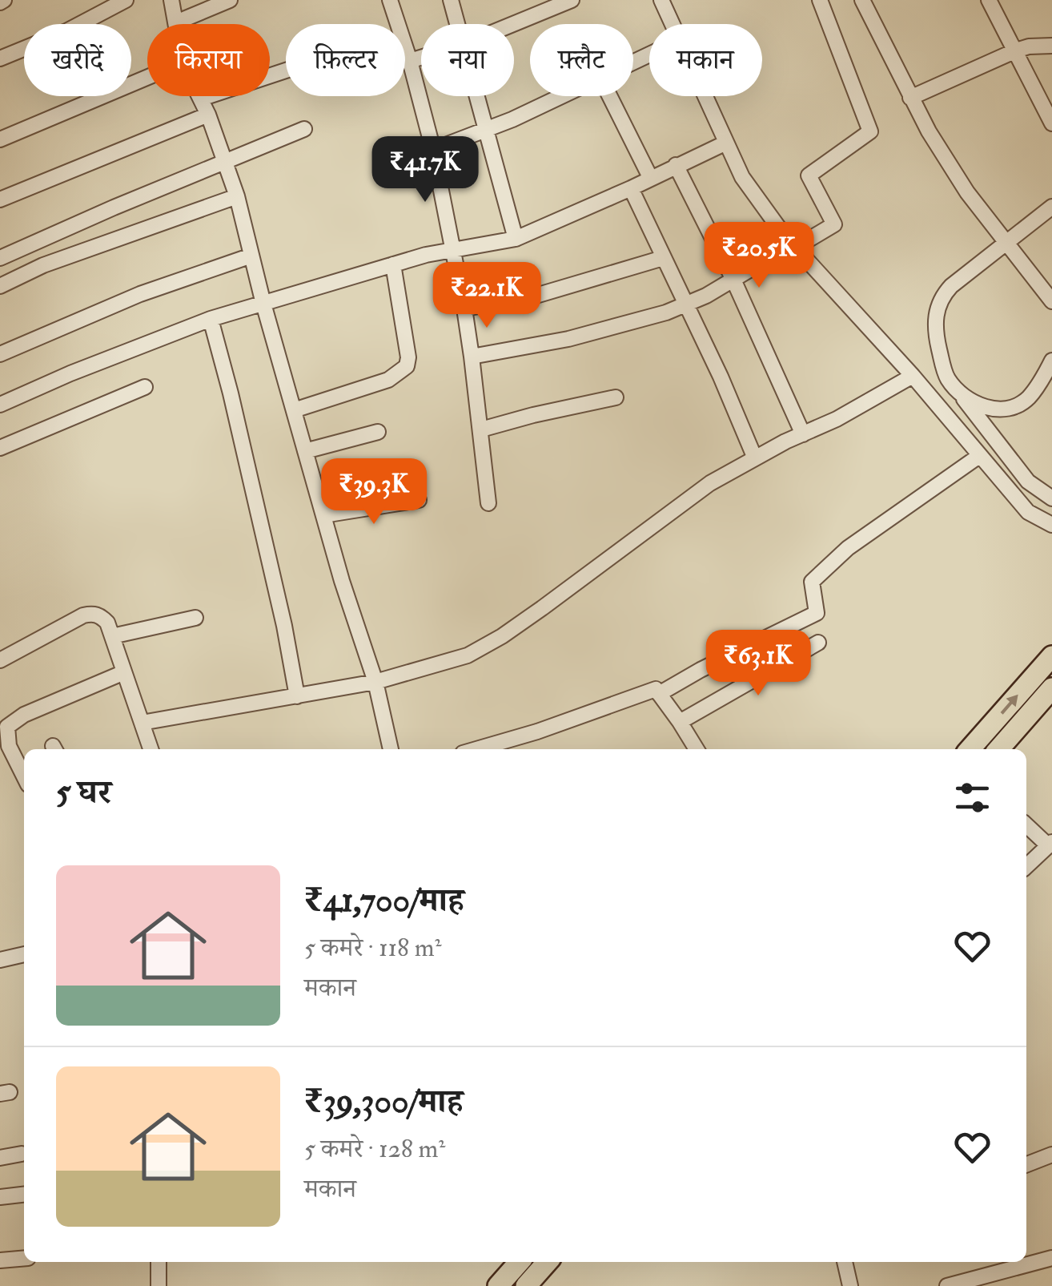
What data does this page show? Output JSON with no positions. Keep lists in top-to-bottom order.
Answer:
{
  "page": {
    "chip": [
      "खरीदें",
      "किराया",
      "फ़िल्टर",
      "नया",
      "फ़्लैट",
      "मकान"
    ],
    "price": [
      "₹41.7K",
      "₹20.5K",
      "₹22.1K",
      "₹39.3K",
      "₹63.1K"
    ],
    "heading": "5 घर",
    "list": [
      {
        "name": "₹41,700/माह",
        "note": "5 कमरे · 118 m² · मकान"
      },
      {
        "name": "₹39,300/माह",
        "note": "5 कमरे · 128 m² · मकान"
      }
    ]
  }
}
